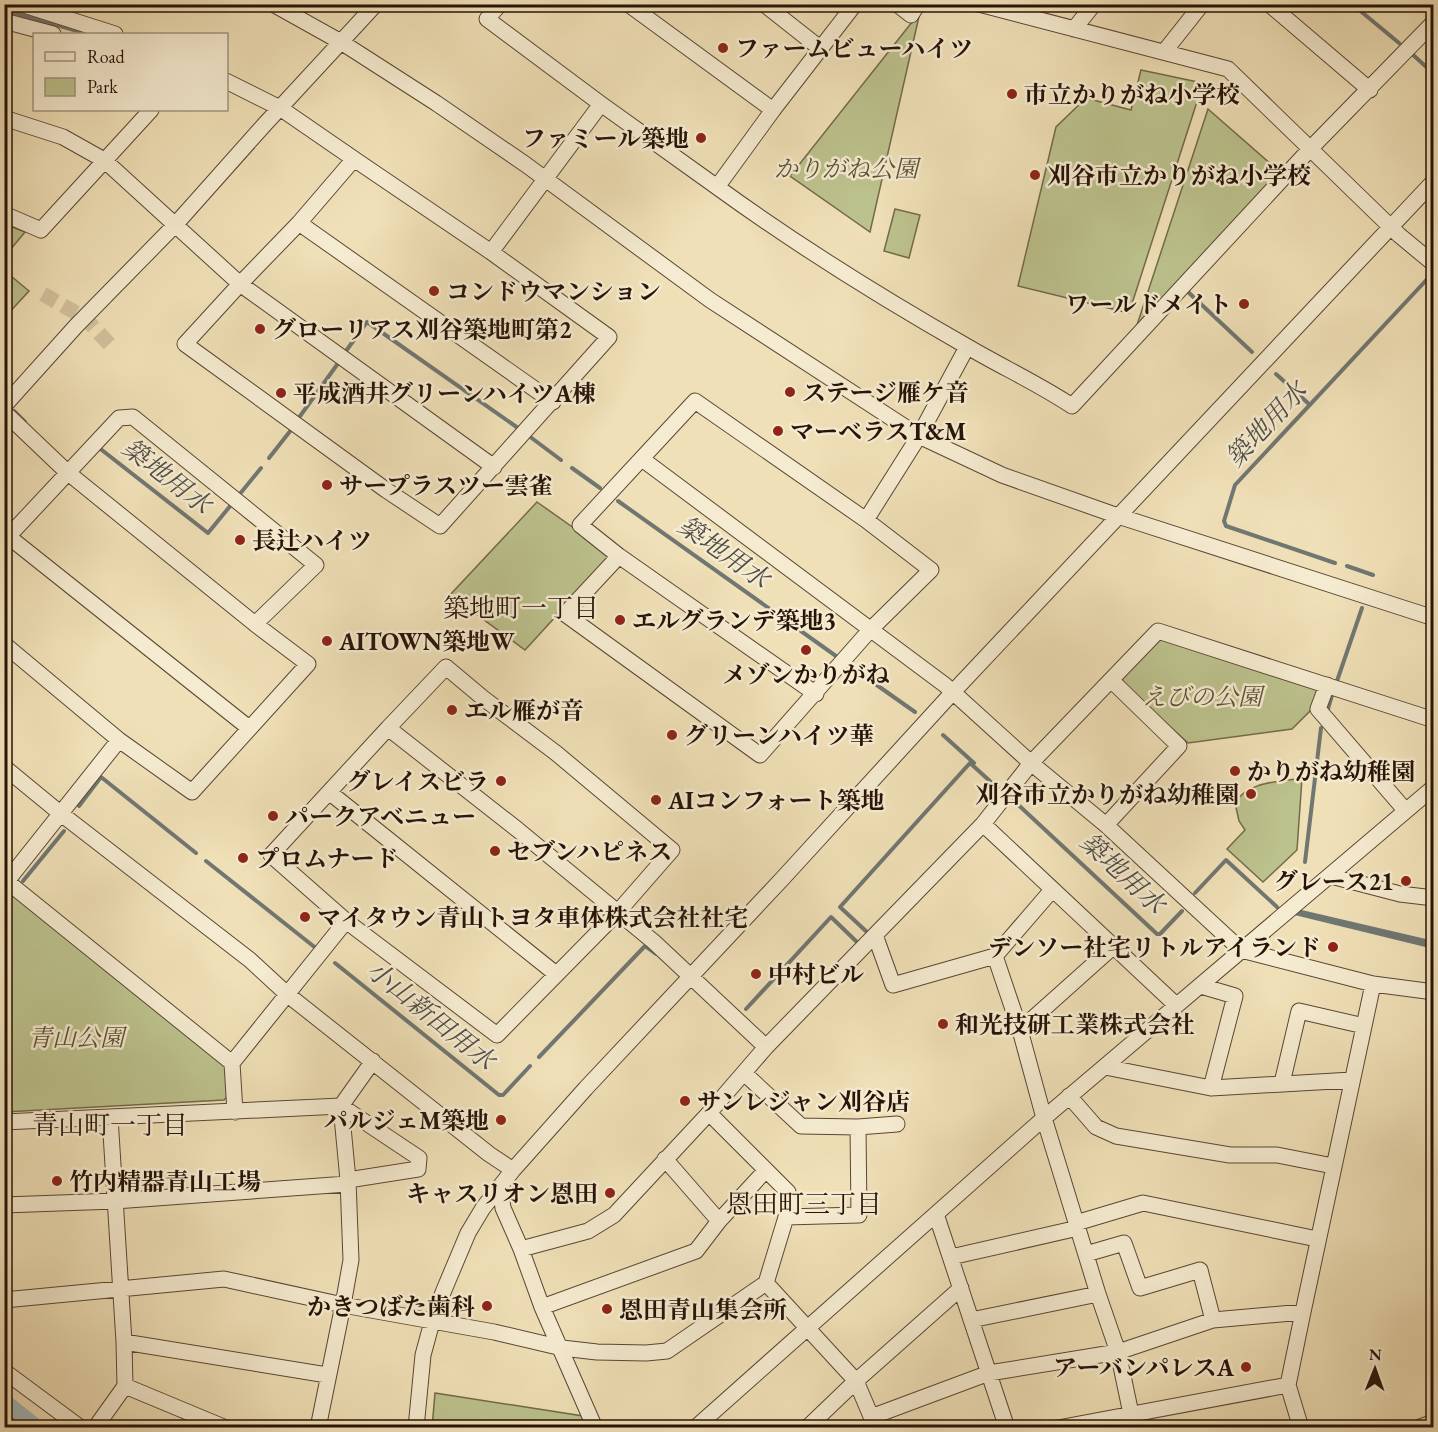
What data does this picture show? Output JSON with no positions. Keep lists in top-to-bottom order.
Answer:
{
  "districts": ["築地町一丁目", "青山町一丁目", "恩田町三丁目"],
  "water": ["築地用水", "小山新田用水"],
  "parks": ["かりがね公園", "えびの公園", "青山公園"],
  "places": [
    "ファームビューハイツ",
    "市立かりがね小学校",
    "ファミール築地",
    "刈谷市立かりがね小学校",
    "コンドウマンション",
    "ワールドメイト",
    "グローリアス刈谷築地町第2",
    "ステージ雁ケ音",
    "平成酒井グリーンハイツA棟",
    "マーベラスT&M",
    "サープラスツー雲雀",
    "長辻ハイツ",
    "エルグランデ築地3",
    "AITOWN築地W",
    "メゾンかりがね",
    "エル雁が音",
    "グリーンハイツ華",
    "かりがね幼稚園",
    "グレイスビラ",
    "刈谷市立かりがね幼稚園",
    "AIコンフォート築地",
    "パークアベニュー",
    "セブンハピネス",
    "プロムナード",
    "グレース21",
    "マイタウン青山トヨタ車体株式会社社宅",
    "デンソー社宅リトルアイランド",
    "中村ビル",
    "和光技研工業株式会社",
    "サンレジャン刈谷店",
    "パルジェM築地",
    "竹内精器青山工場",
    "キャスリオン恩田",
    "かきつばた歯科",
    "恩田青山集会所",
    "アーバンパレスA"
  ],
  "legend": ["Road", "Park"],
  "north": "top"
}
